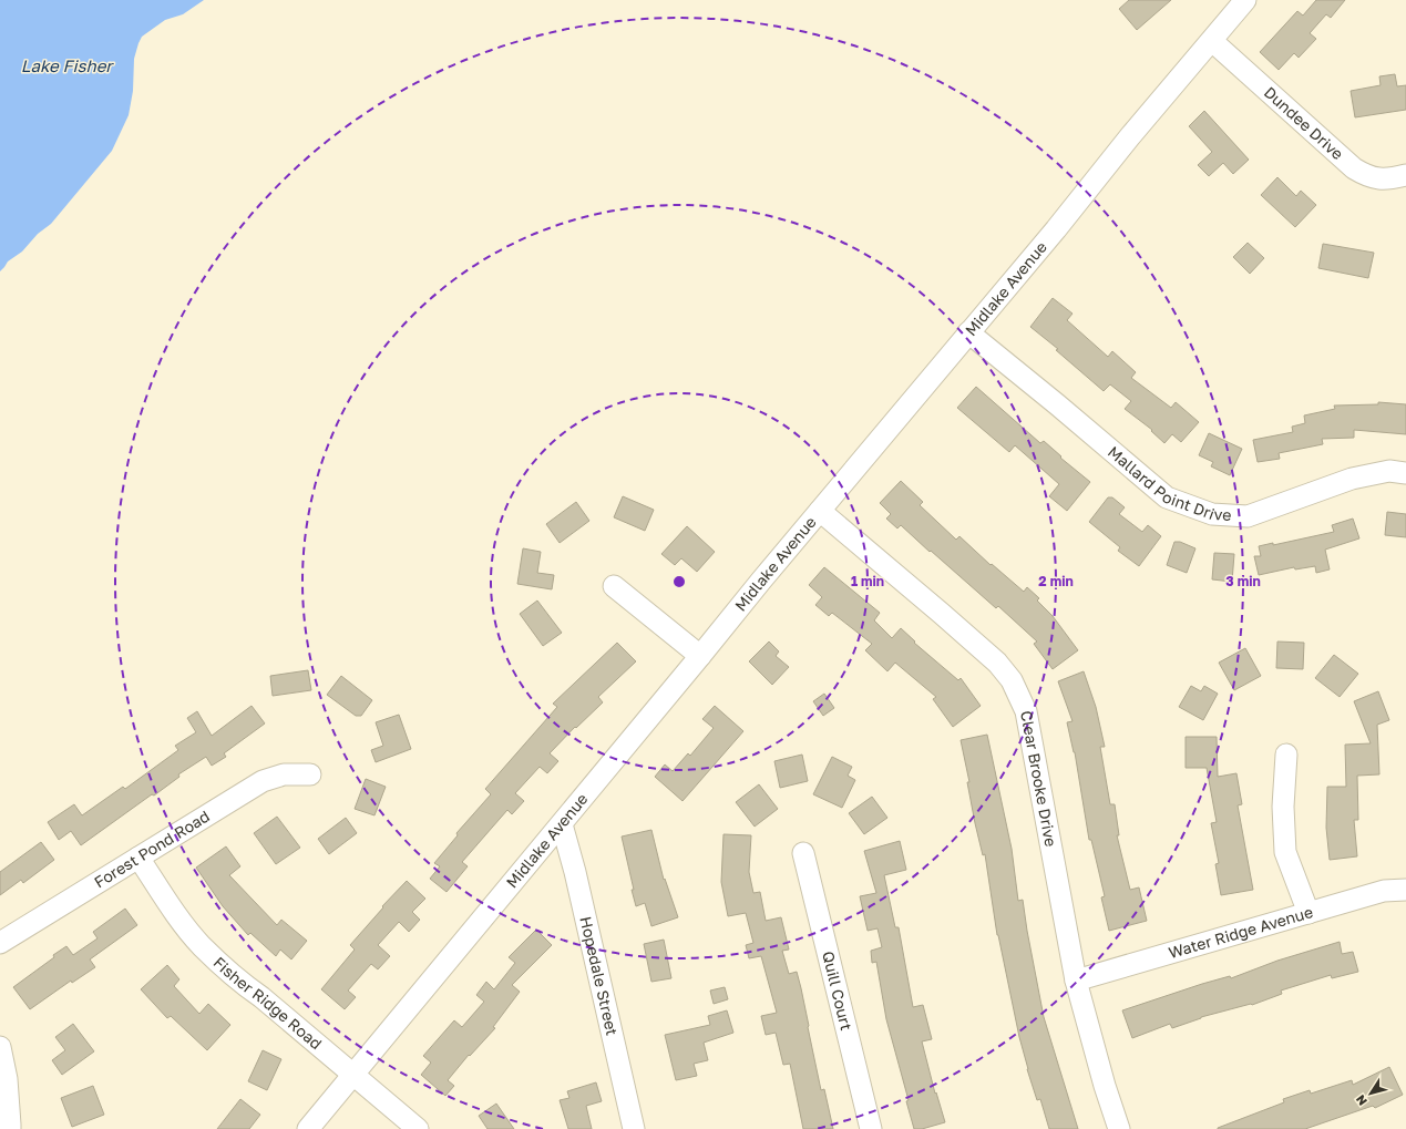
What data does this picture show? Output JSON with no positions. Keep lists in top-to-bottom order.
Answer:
{
  "streets": {
    "street": [
      "Dundee Drive",
      "Midlake Avenue",
      "Mallard Point Drive",
      "Clear Brooke Drive",
      "Forest Pond Road",
      "Water Ridge Avenue",
      "Hopedale Street",
      "Quill Court",
      "Fisher Ridge Road"
    ]
  },
  "crossings": [
    ["Dundee Drive", "Midlake Avenue"],
    ["Midlake Avenue", "Mallard Point Drive"],
    ["Midlake Avenue", "Clear Brooke Drive"],
    ["Midlake Avenue", "Hopedale Street"],
    ["Midlake Avenue", "Fisher Ridge Road"],
    ["Clear Brooke Drive", "Water Ridge Avenue"],
    ["Forest Pond Road", "Fisher Ridge Road"]
  ],
  "water": ["Lake Fisher"],
  "north": "bottom left",
  "rings": ["1 min", "2 min", "3 min"]
}
